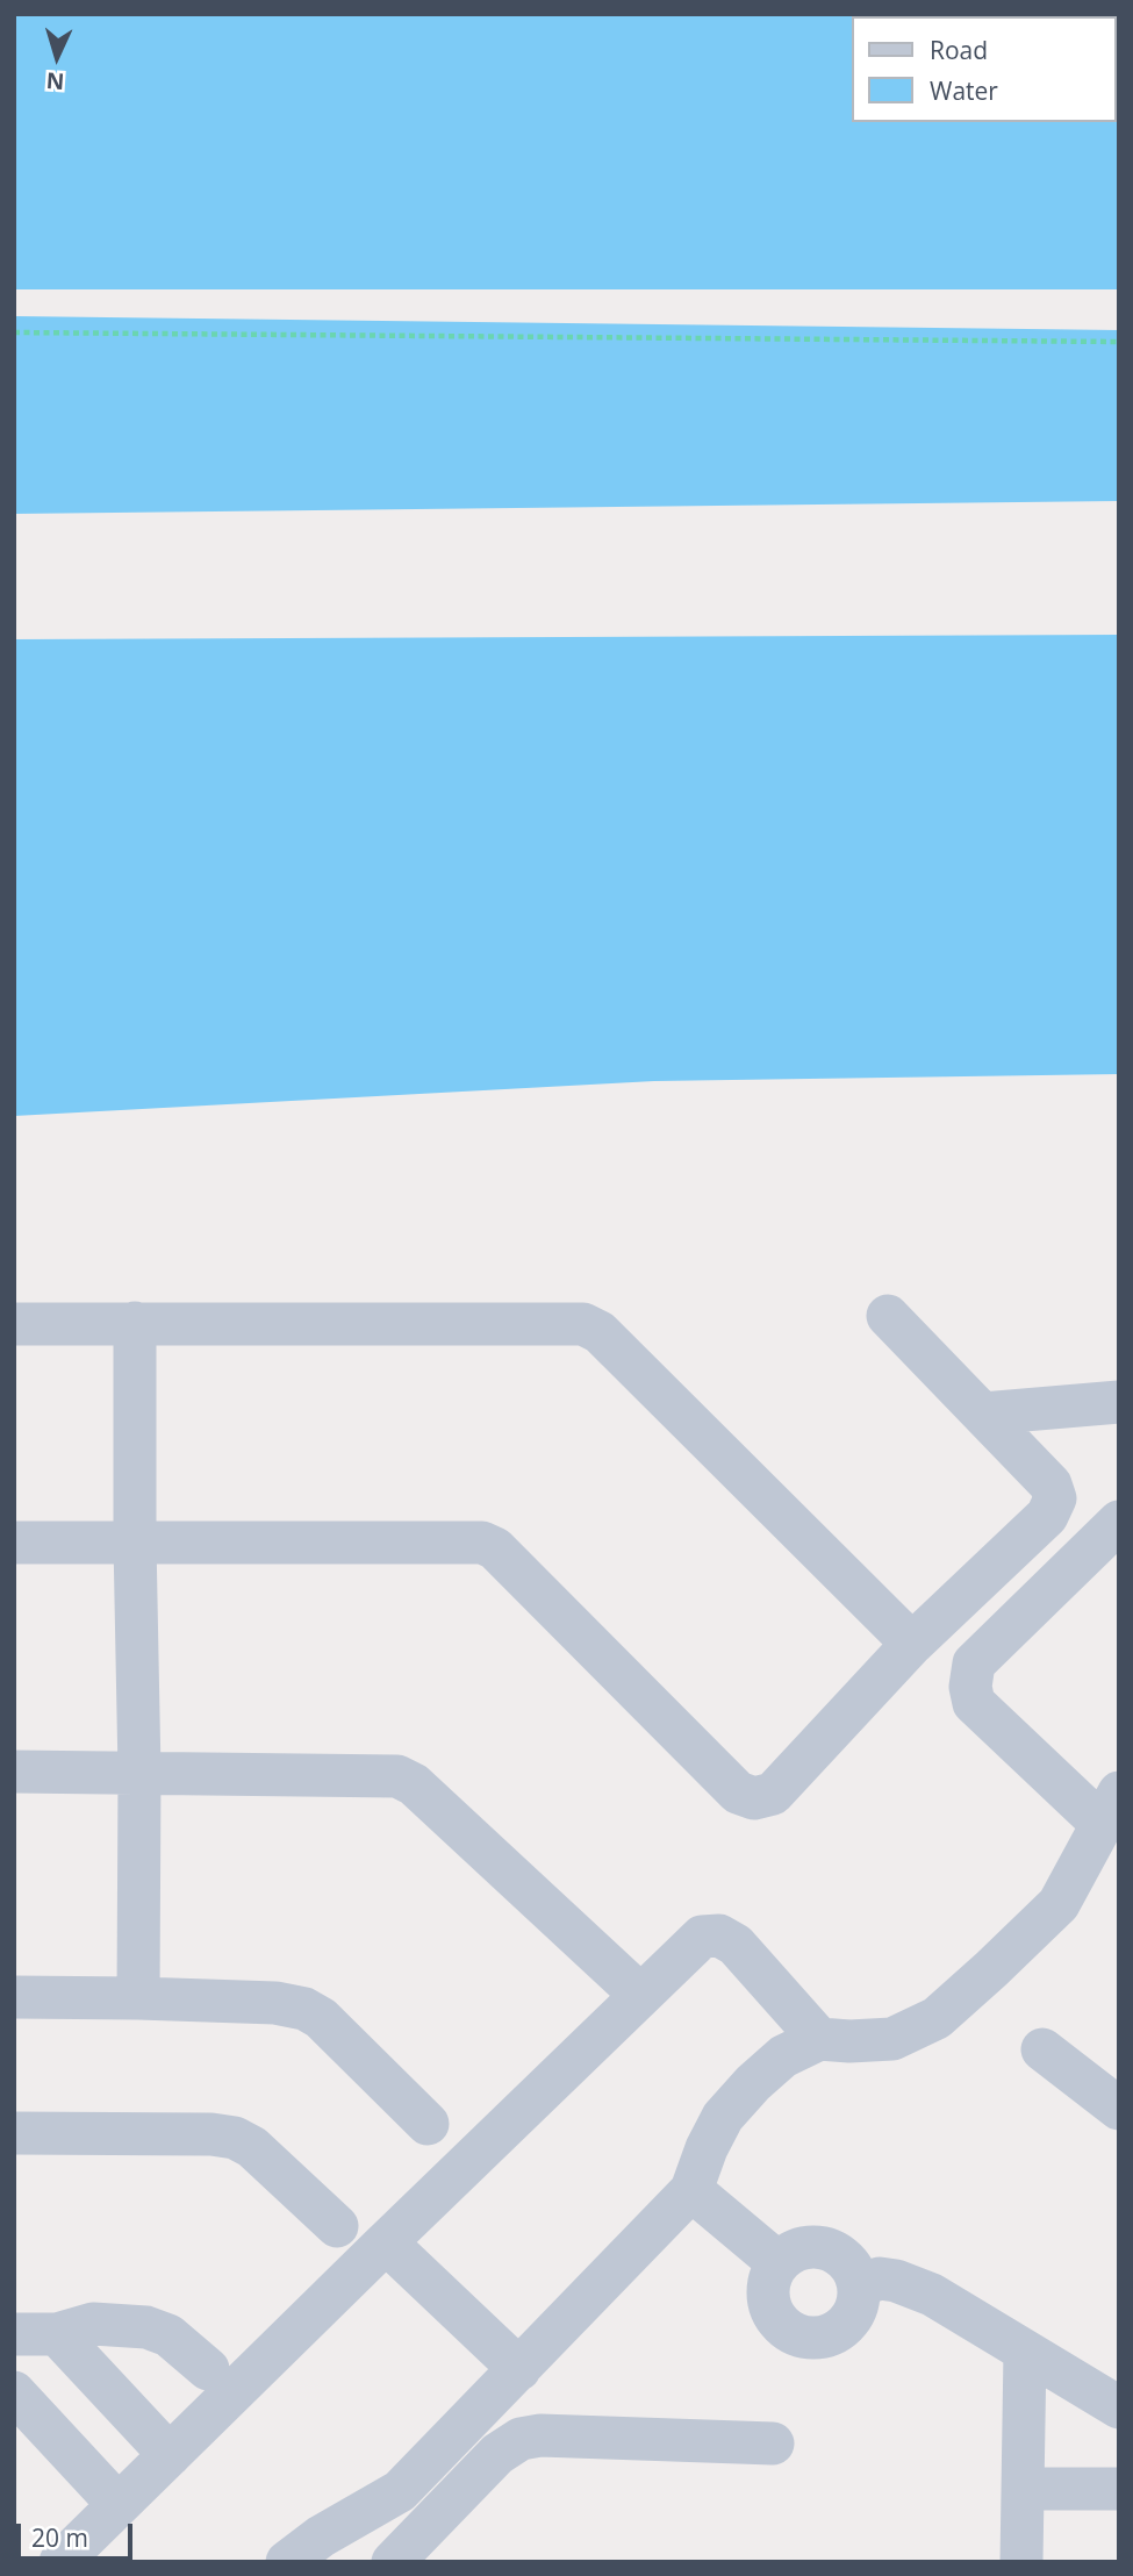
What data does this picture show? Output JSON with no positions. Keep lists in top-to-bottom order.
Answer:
{
  "legend": ["Road", "Water"],
  "scale_bar": "20 m",
  "north": "bottom"
}
